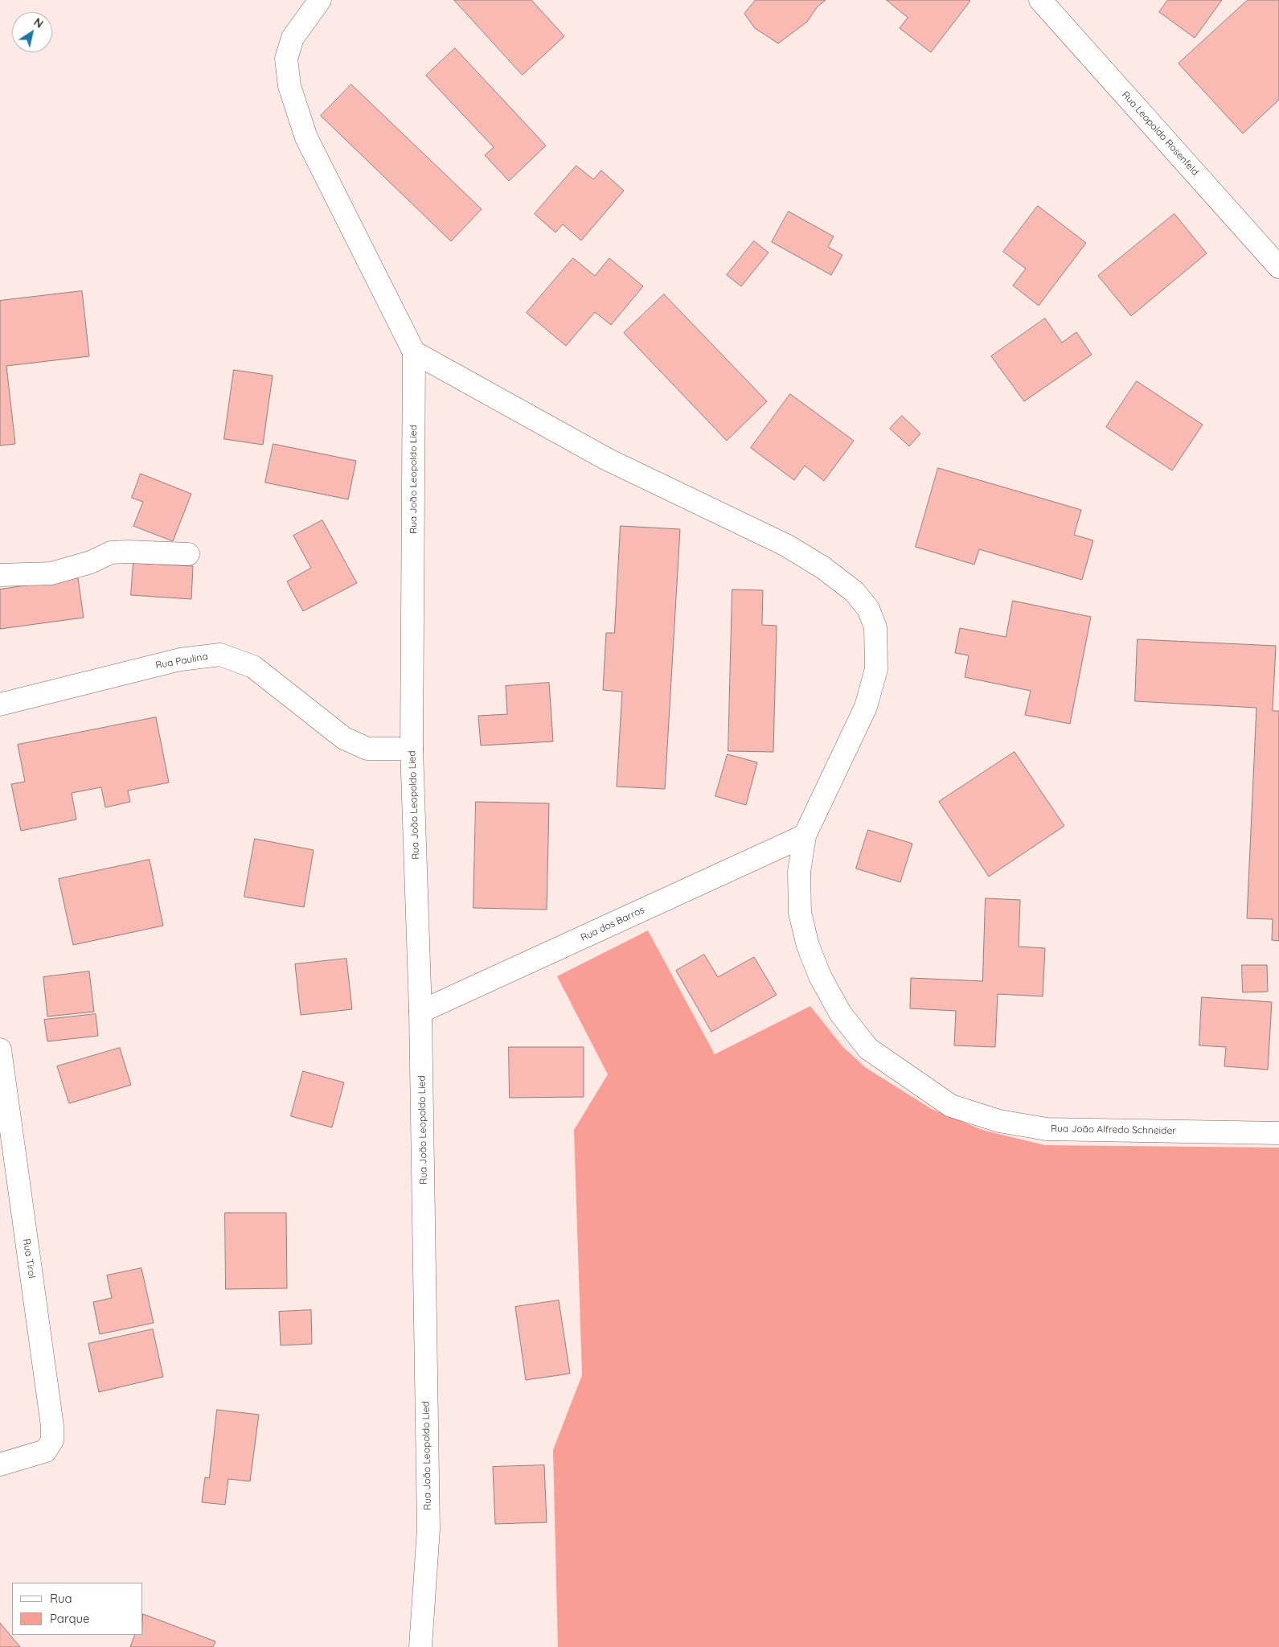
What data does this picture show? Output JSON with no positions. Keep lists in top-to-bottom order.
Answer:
{
  "streets": {
    "street": [
      "Rua Leopoldo Rosenfeld",
      "Rua João Leopoldo Lied",
      "Rua Paulina",
      "Rua dos Barros",
      "Rua João Alfredo Schneider",
      "Rua Tirol"
    ]
  },
  "crossings": [
    ["Rua João Leopoldo Lied", "Rua Paulina"],
    ["Rua João Leopoldo Lied", "Rua dos Barros"],
    ["Rua João Leopoldo Lied", "Rua João Alfredo Schneider"],
    ["Rua dos Barros", "Rua João Alfredo Schneider"]
  ],
  "legend": ["Rua", "Parque"],
  "north": "top right"
}
